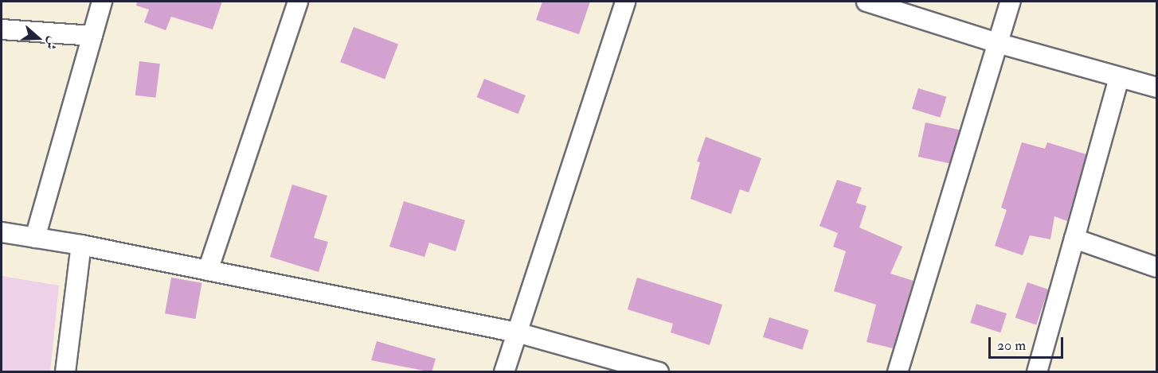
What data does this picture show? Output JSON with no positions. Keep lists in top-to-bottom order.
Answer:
{
  "scale_bar": "20 m",
  "north": "right"
}
